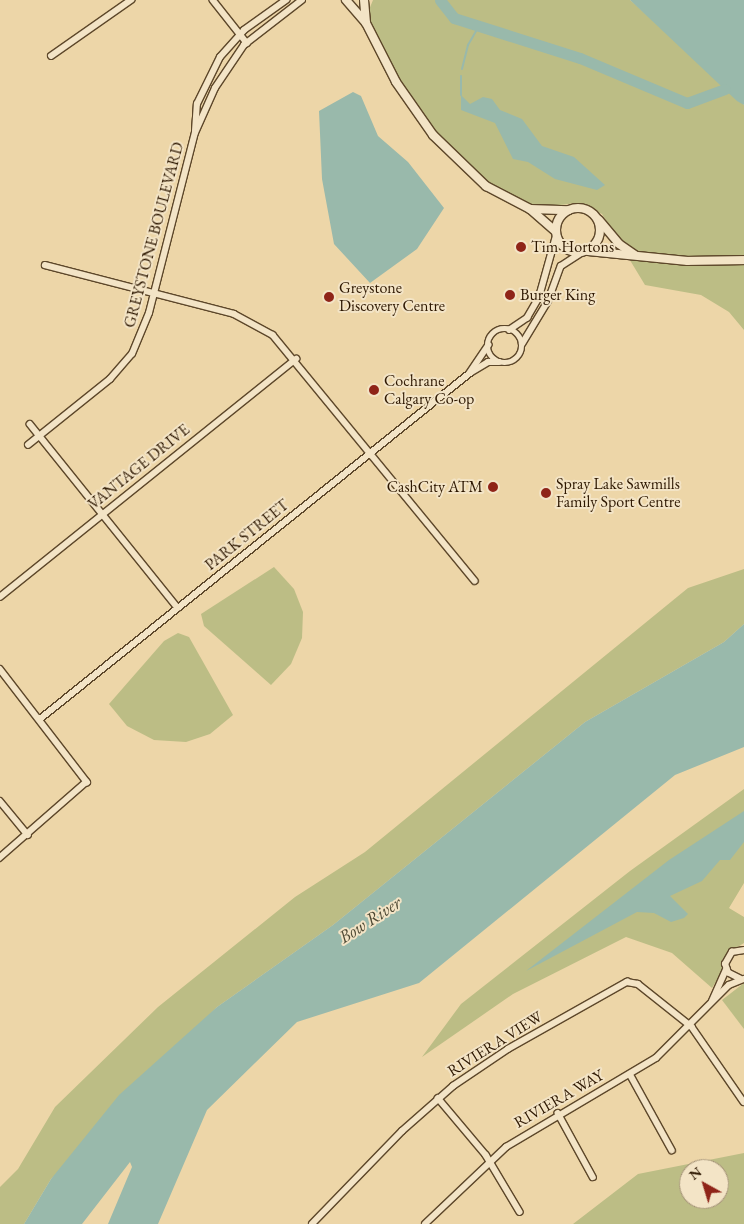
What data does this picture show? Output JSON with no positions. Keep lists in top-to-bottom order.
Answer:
{
  "streets": {
    "street": [
      "GREYSTONE BOULEVARD",
      "VANTAGE DRIVE",
      "PARK STREET",
      "RIVIERA VIEW",
      "RIVIERA WAY"
    ]
  },
  "crossings": [
    ["RIVIERA VIEW", "RIVIERA WAY"]
  ],
  "water": ["Bow River"],
  "places": [
    "Tim Hortons",
    "Burger King",
    "Greystone Discovery Centre",
    "Cochrane Calgary Co-op",
    "CashCity ATM",
    "Spray Lake Sawmills Family Sport Centre"
  ],
  "north": "top left"
}
